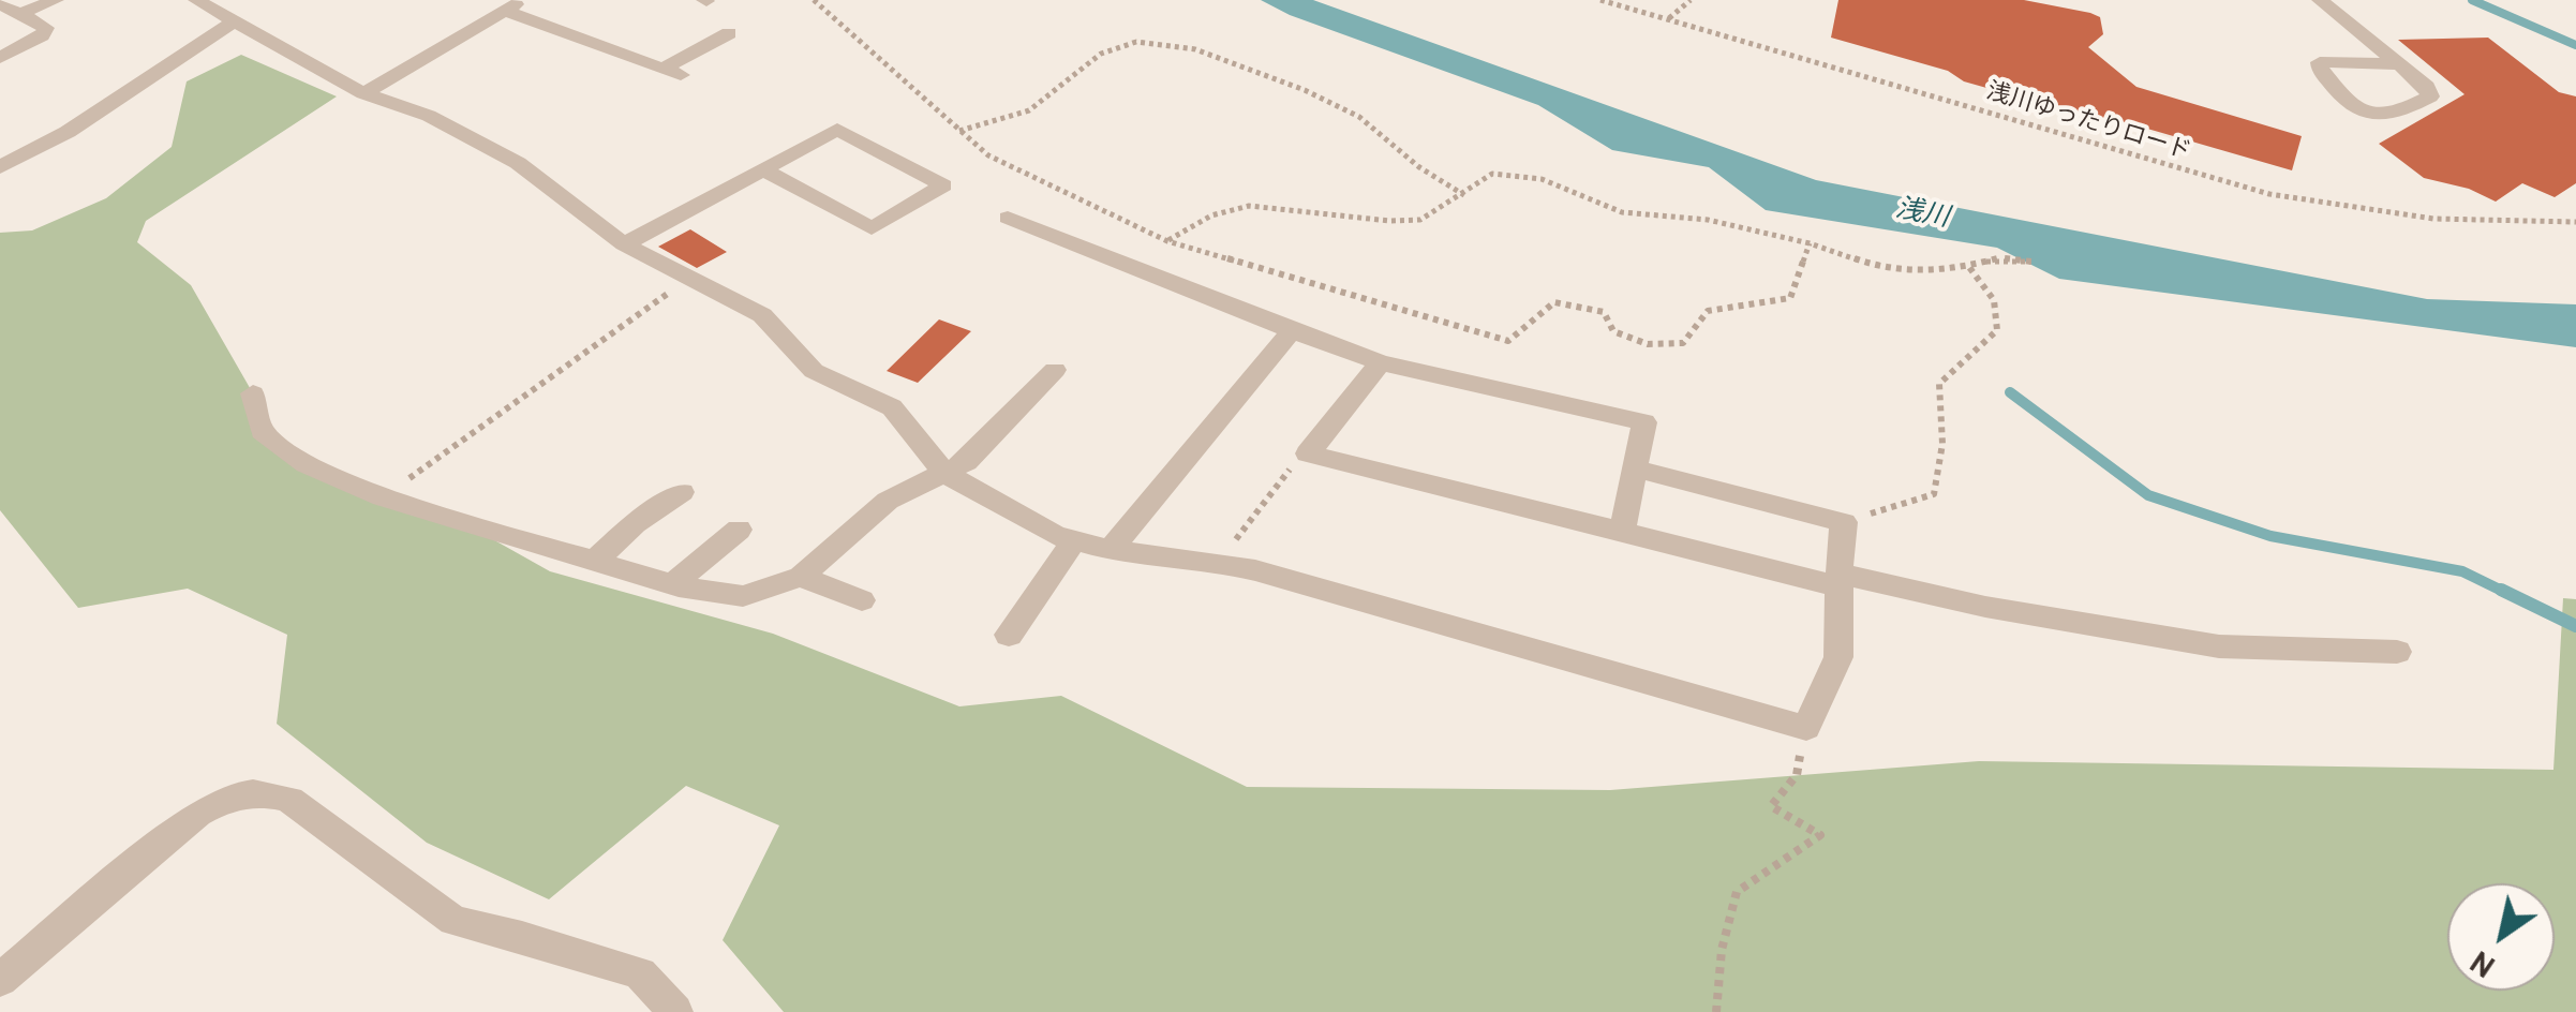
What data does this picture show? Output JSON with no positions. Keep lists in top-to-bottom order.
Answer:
{
  "streets": {
    "path": ["浅川ゆったりロード"]
  },
  "water": ["浅川"],
  "north": "bottom left"
}
